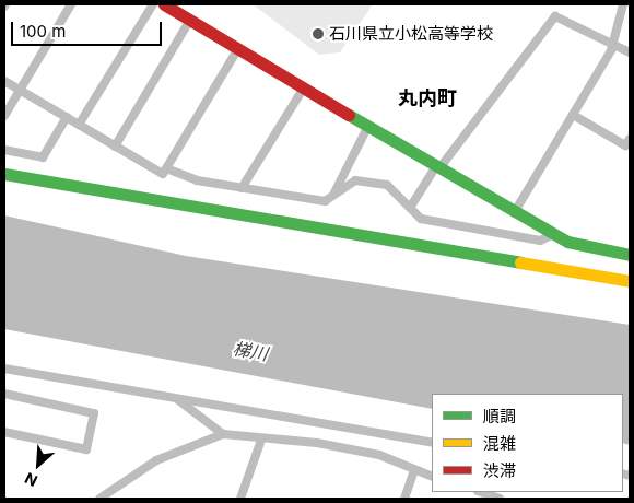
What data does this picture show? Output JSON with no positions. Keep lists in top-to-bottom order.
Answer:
{
  "districts": ["丸内町"],
  "water": ["梯川"],
  "places": ["石川県立小松高等学校"],
  "legend": ["順調", "混雑", "渋滞"],
  "scale_bar": "100 m",
  "north": "bottom left"
}
